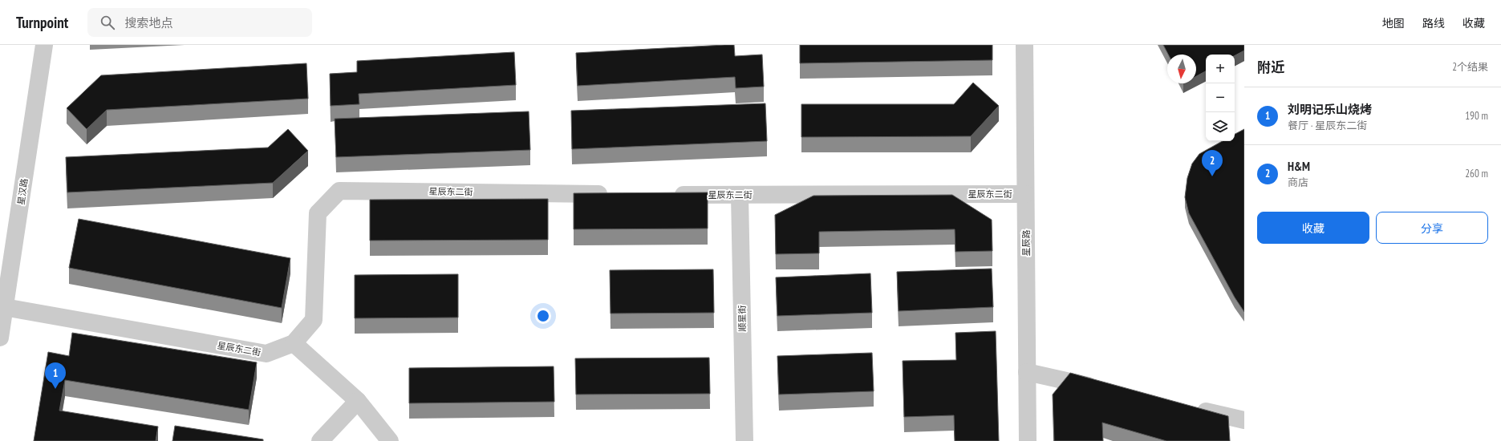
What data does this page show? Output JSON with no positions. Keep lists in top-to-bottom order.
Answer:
{
  "streets": {
    "street": [
      "星汉路",
      "星辰东二街",
      "星辰路",
      "顺星街"
    ]
  },
  "crossings": [
    ["星汉路", "星辰东二街"],
    ["星辰东二街", "星辰路"],
    ["星辰东二街", "顺星街"]
  ],
  "north": "bottom",
  "page": {
    "header": "Turnpoint",
    "search": "搜索地点",
    "nav": ["地图", "路线", "收藏"],
    "heading": ["附近", "2个结果"],
    "map_buttons": ["+", "−"],
    "list": [
      {
        "mark": "1",
        "name": "刘明记乐山烧烤",
        "note": "餐厅 · 星辰东二街",
        "value": "190 m"
      },
      {
        "mark": "2",
        "name": "H&M",
        "note": "商店",
        "value": "260 m"
      }
    ],
    "pins": ["2", "1"],
    "buttons": ["收藏", "分享"]
  }
}
